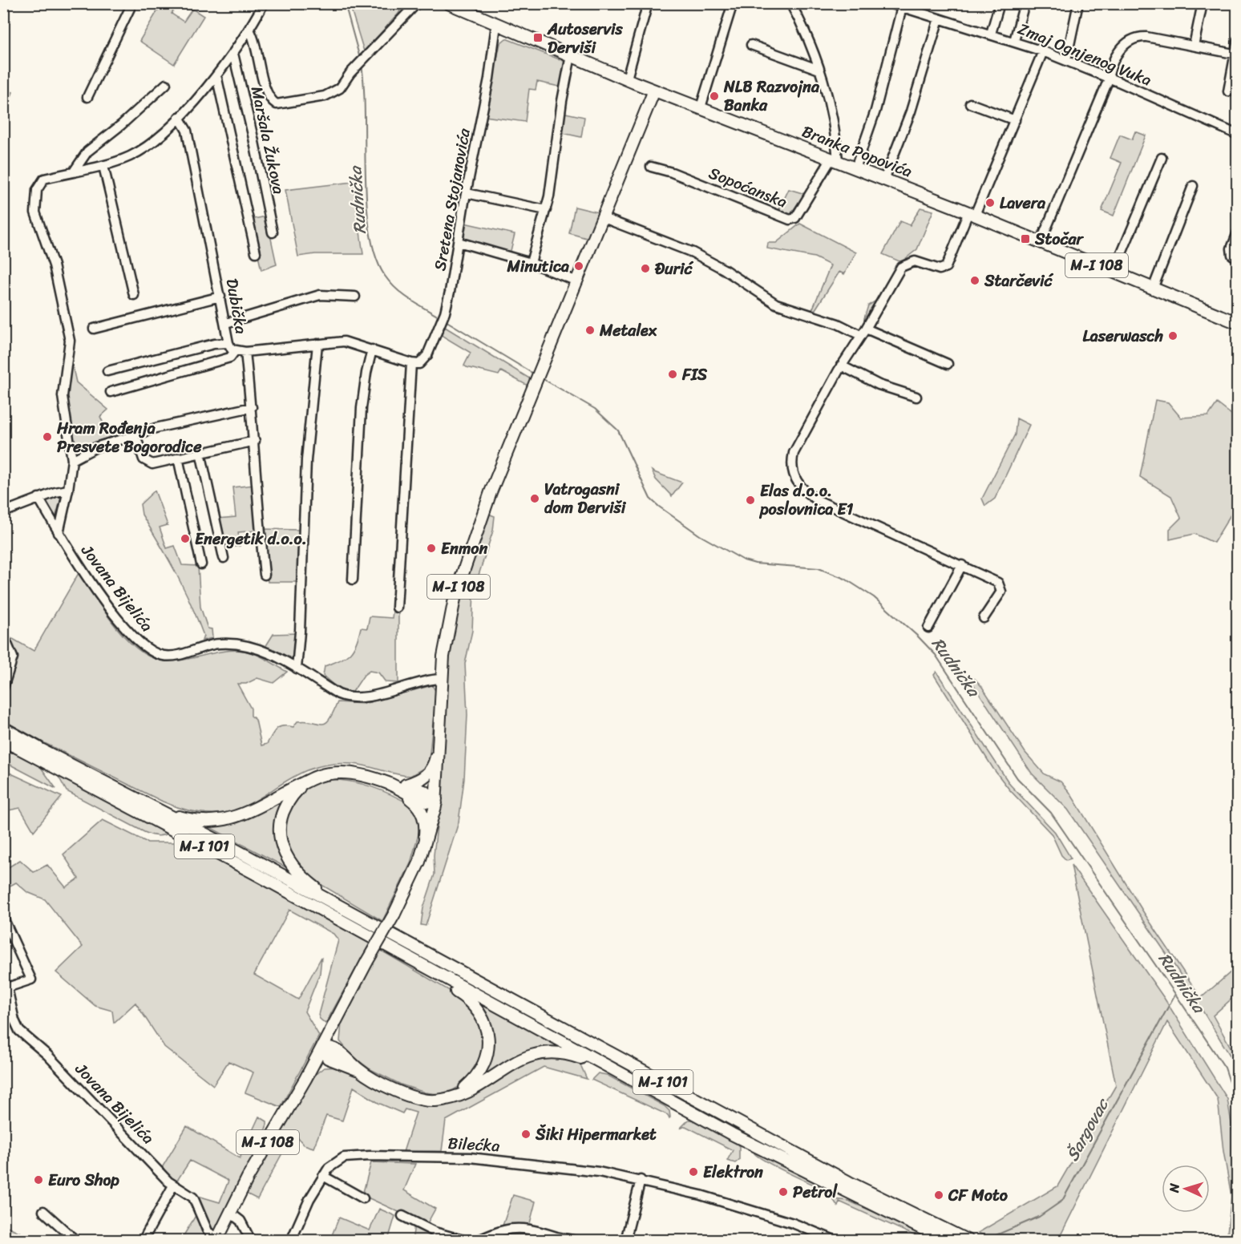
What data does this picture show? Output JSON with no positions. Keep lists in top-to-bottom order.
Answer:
{
  "streets": {
    "highway": ["M-I 101"],
    "main road": ["Branka Popovića", "M-I 108"],
    "street": [
      "Zmaj Ognjenog Vuka",
      "Maršala Žukova",
      "Sopoćanska",
      "Sretena Stojanovića",
      "Dubička",
      "Jovana Bijelića",
      "Bilećka"
    ]
  },
  "crossings": [
    ["Branka Popovića", "Sopoćanska"],
    ["Branka Popovića", "Sretena Stojanovića"],
    ["Branka Popovića", "M-I 108"],
    ["Sretena Stojanovića", "Dubička"],
    ["M-I 108", "Jovana Bijelića"]
  ],
  "water": ["Rudnička", "Šargovac"],
  "places": {
    "transit": ["Autoservis Derviši", "Stočar"],
    "other": [
      "NLB Razvojna Banka",
      "Lavera",
      "Minutica",
      "Đurić",
      "Starčević",
      "Metalex",
      "Laserwasch",
      "FIS",
      "Hram Rođenja Presvete Bogorodice",
      "Vatrogasni dom Derviši",
      "Elas d.o.o. poslovnica E1",
      "Energetik d.o.o.",
      "Enmon",
      "Šiki Hipermarket",
      "Elektron",
      "Euro Shop",
      "Petrol",
      "CF Moto"
    ]
  },
  "north": "left"
}
